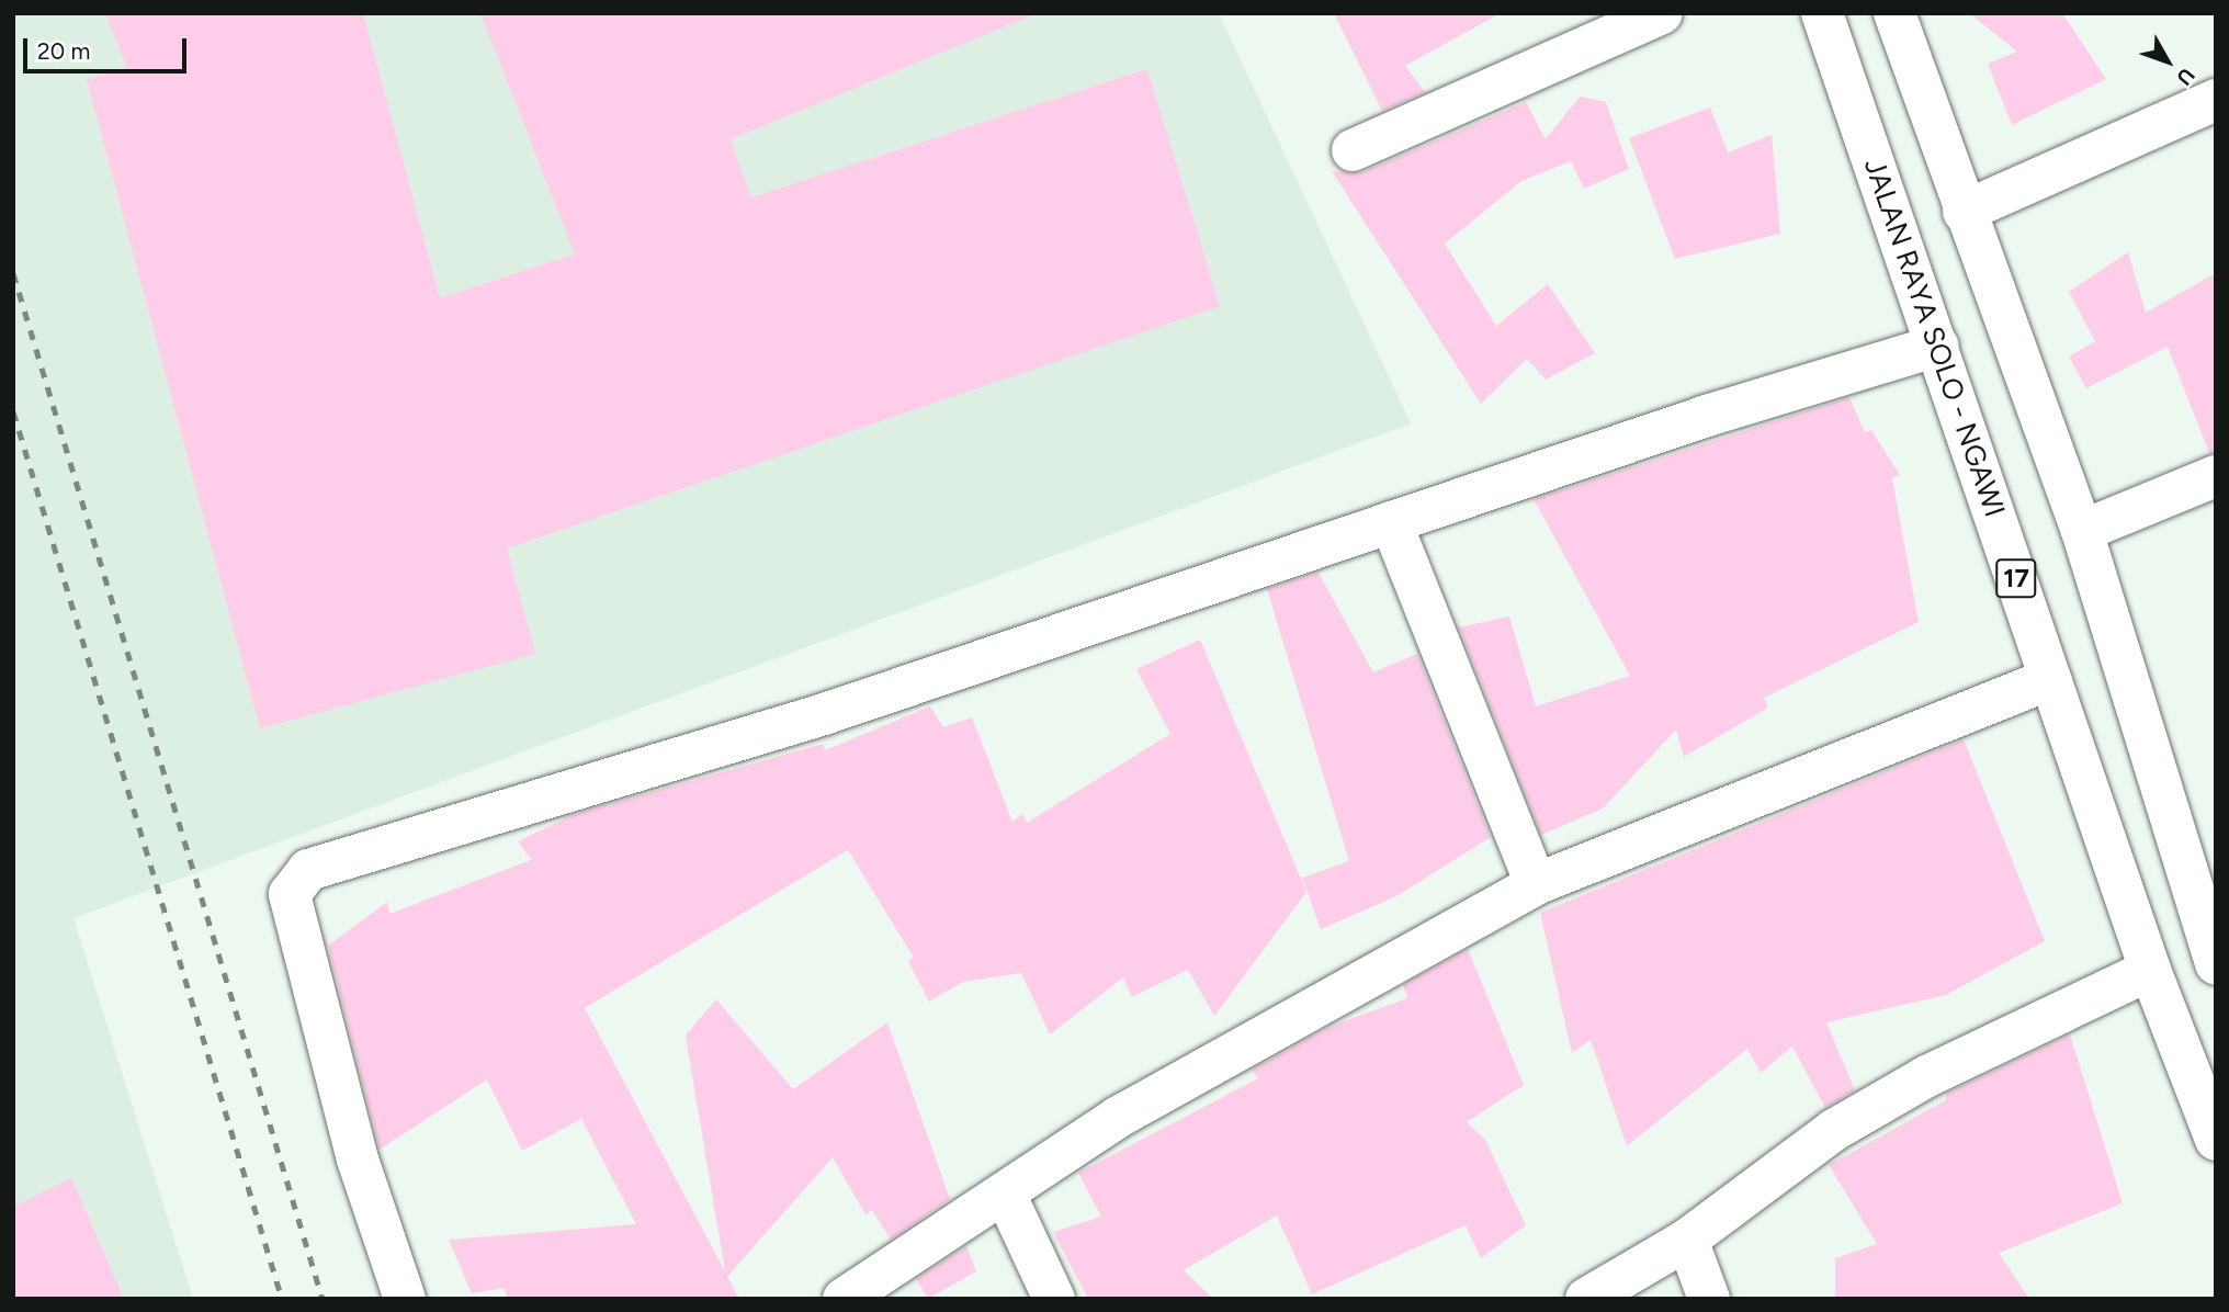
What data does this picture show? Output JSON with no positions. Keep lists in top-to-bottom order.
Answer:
{
  "streets": {
    "main road": ["JALAN RAYA SOLO - NGAWI", "17"]
  },
  "scale_bar": "20 m",
  "north": "bottom right"
}
